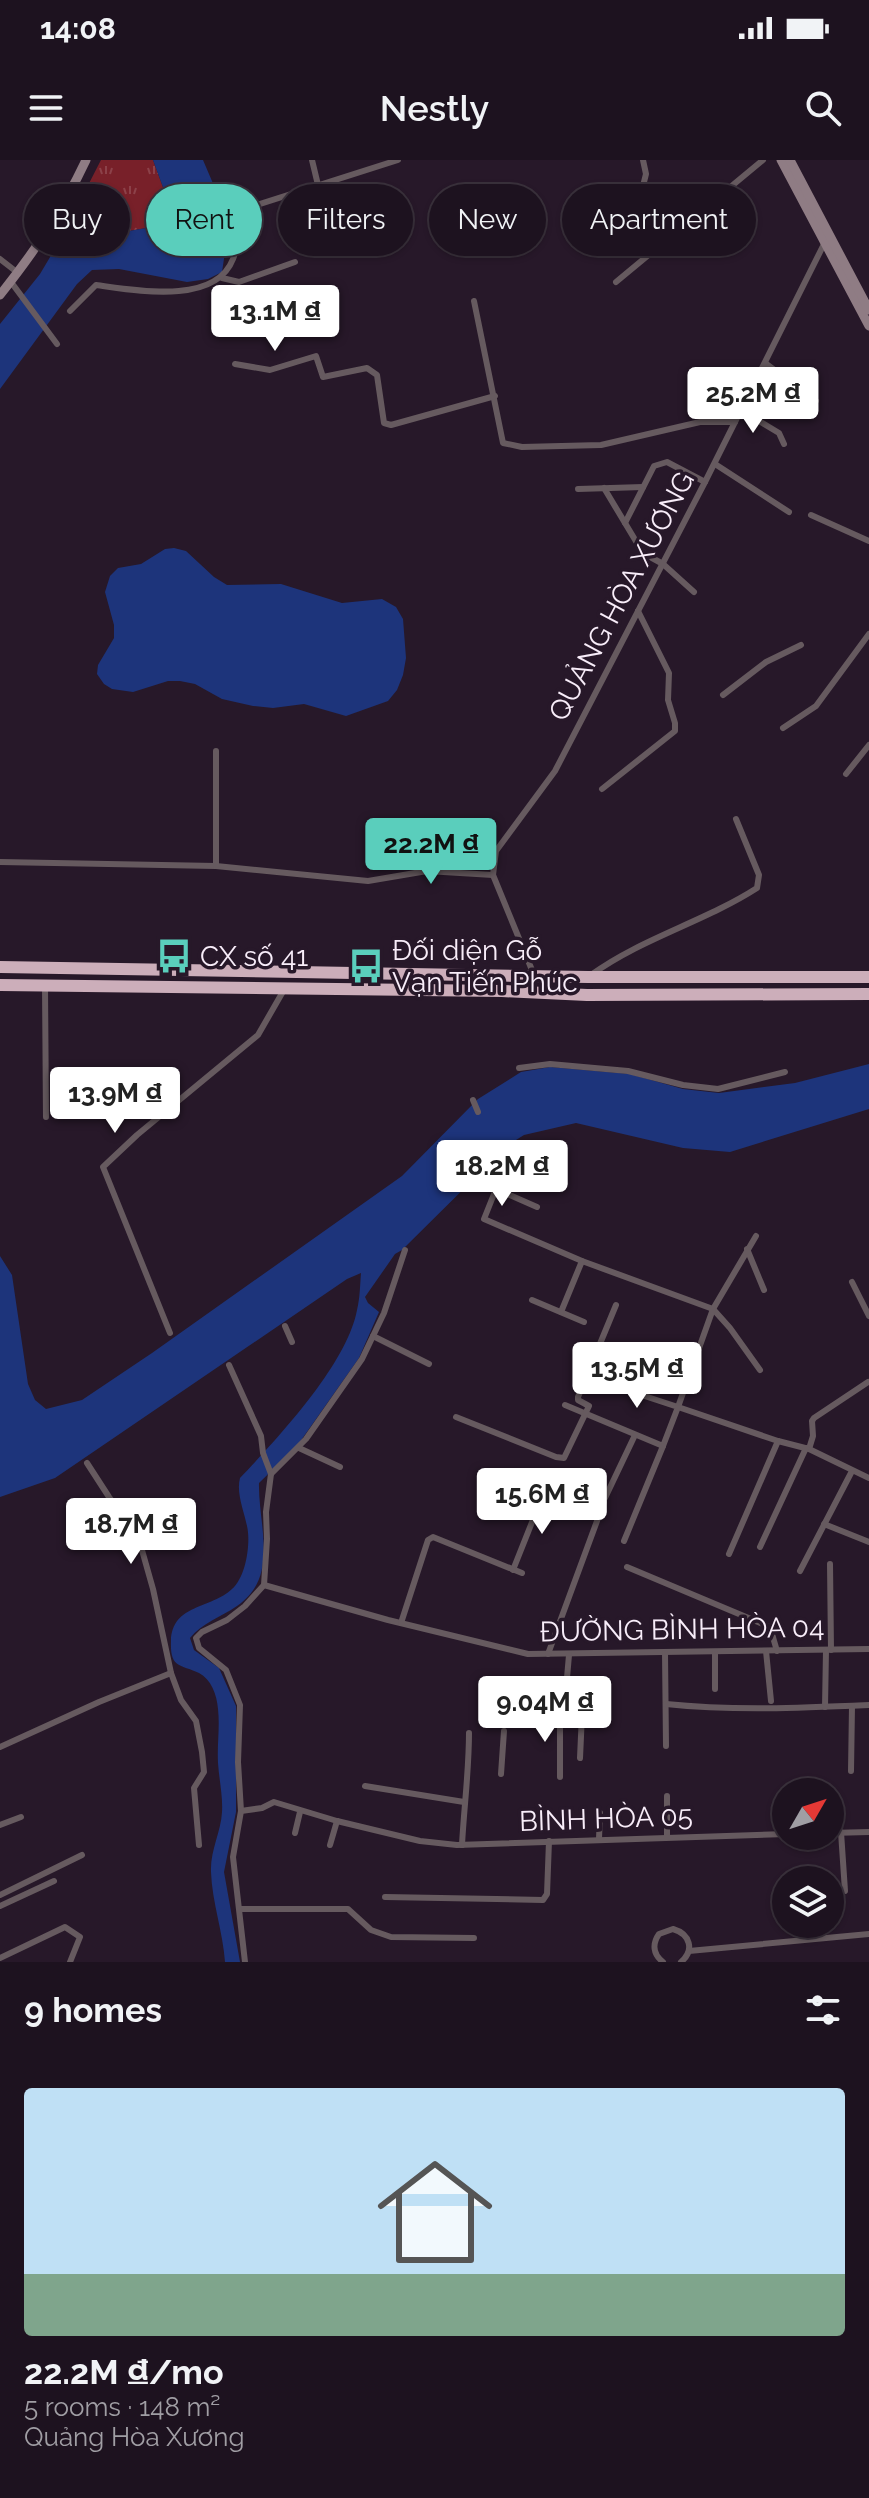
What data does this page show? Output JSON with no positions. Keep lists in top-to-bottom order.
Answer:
{
  "streets": {
    "street": ["QUẢNG HÒA XƯƠNG", "ĐƯỜNG BÌNH HÒA 04", "BÌNH HÒA 05"]
  },
  "places": {
    "bus stop": ["CX số 41", "Đối diện Gỗ Vạn Tiến Phúc"]
  },
  "north": "top right",
  "page": {
    "status": "14:08",
    "header": "Nestly",
    "chip": [
      "Buy",
      "Rent",
      "Filters",
      "New",
      "Apartment"
    ],
    "price": [
      "13.1M ₫",
      "25.2M ₫",
      "22.2M ₫",
      "13.9M ₫",
      "18.2M ₫",
      "13.5M ₫",
      "15.6M ₫",
      "18.7M ₫",
      "9.04M ₫"
    ],
    "heading": "9 homes",
    "list": [
      {
        "name": "22.2M ₫/mo",
        "note": "5 rooms · 148 m² · Quảng Hòa Xương"
      }
    ]
  }
}
